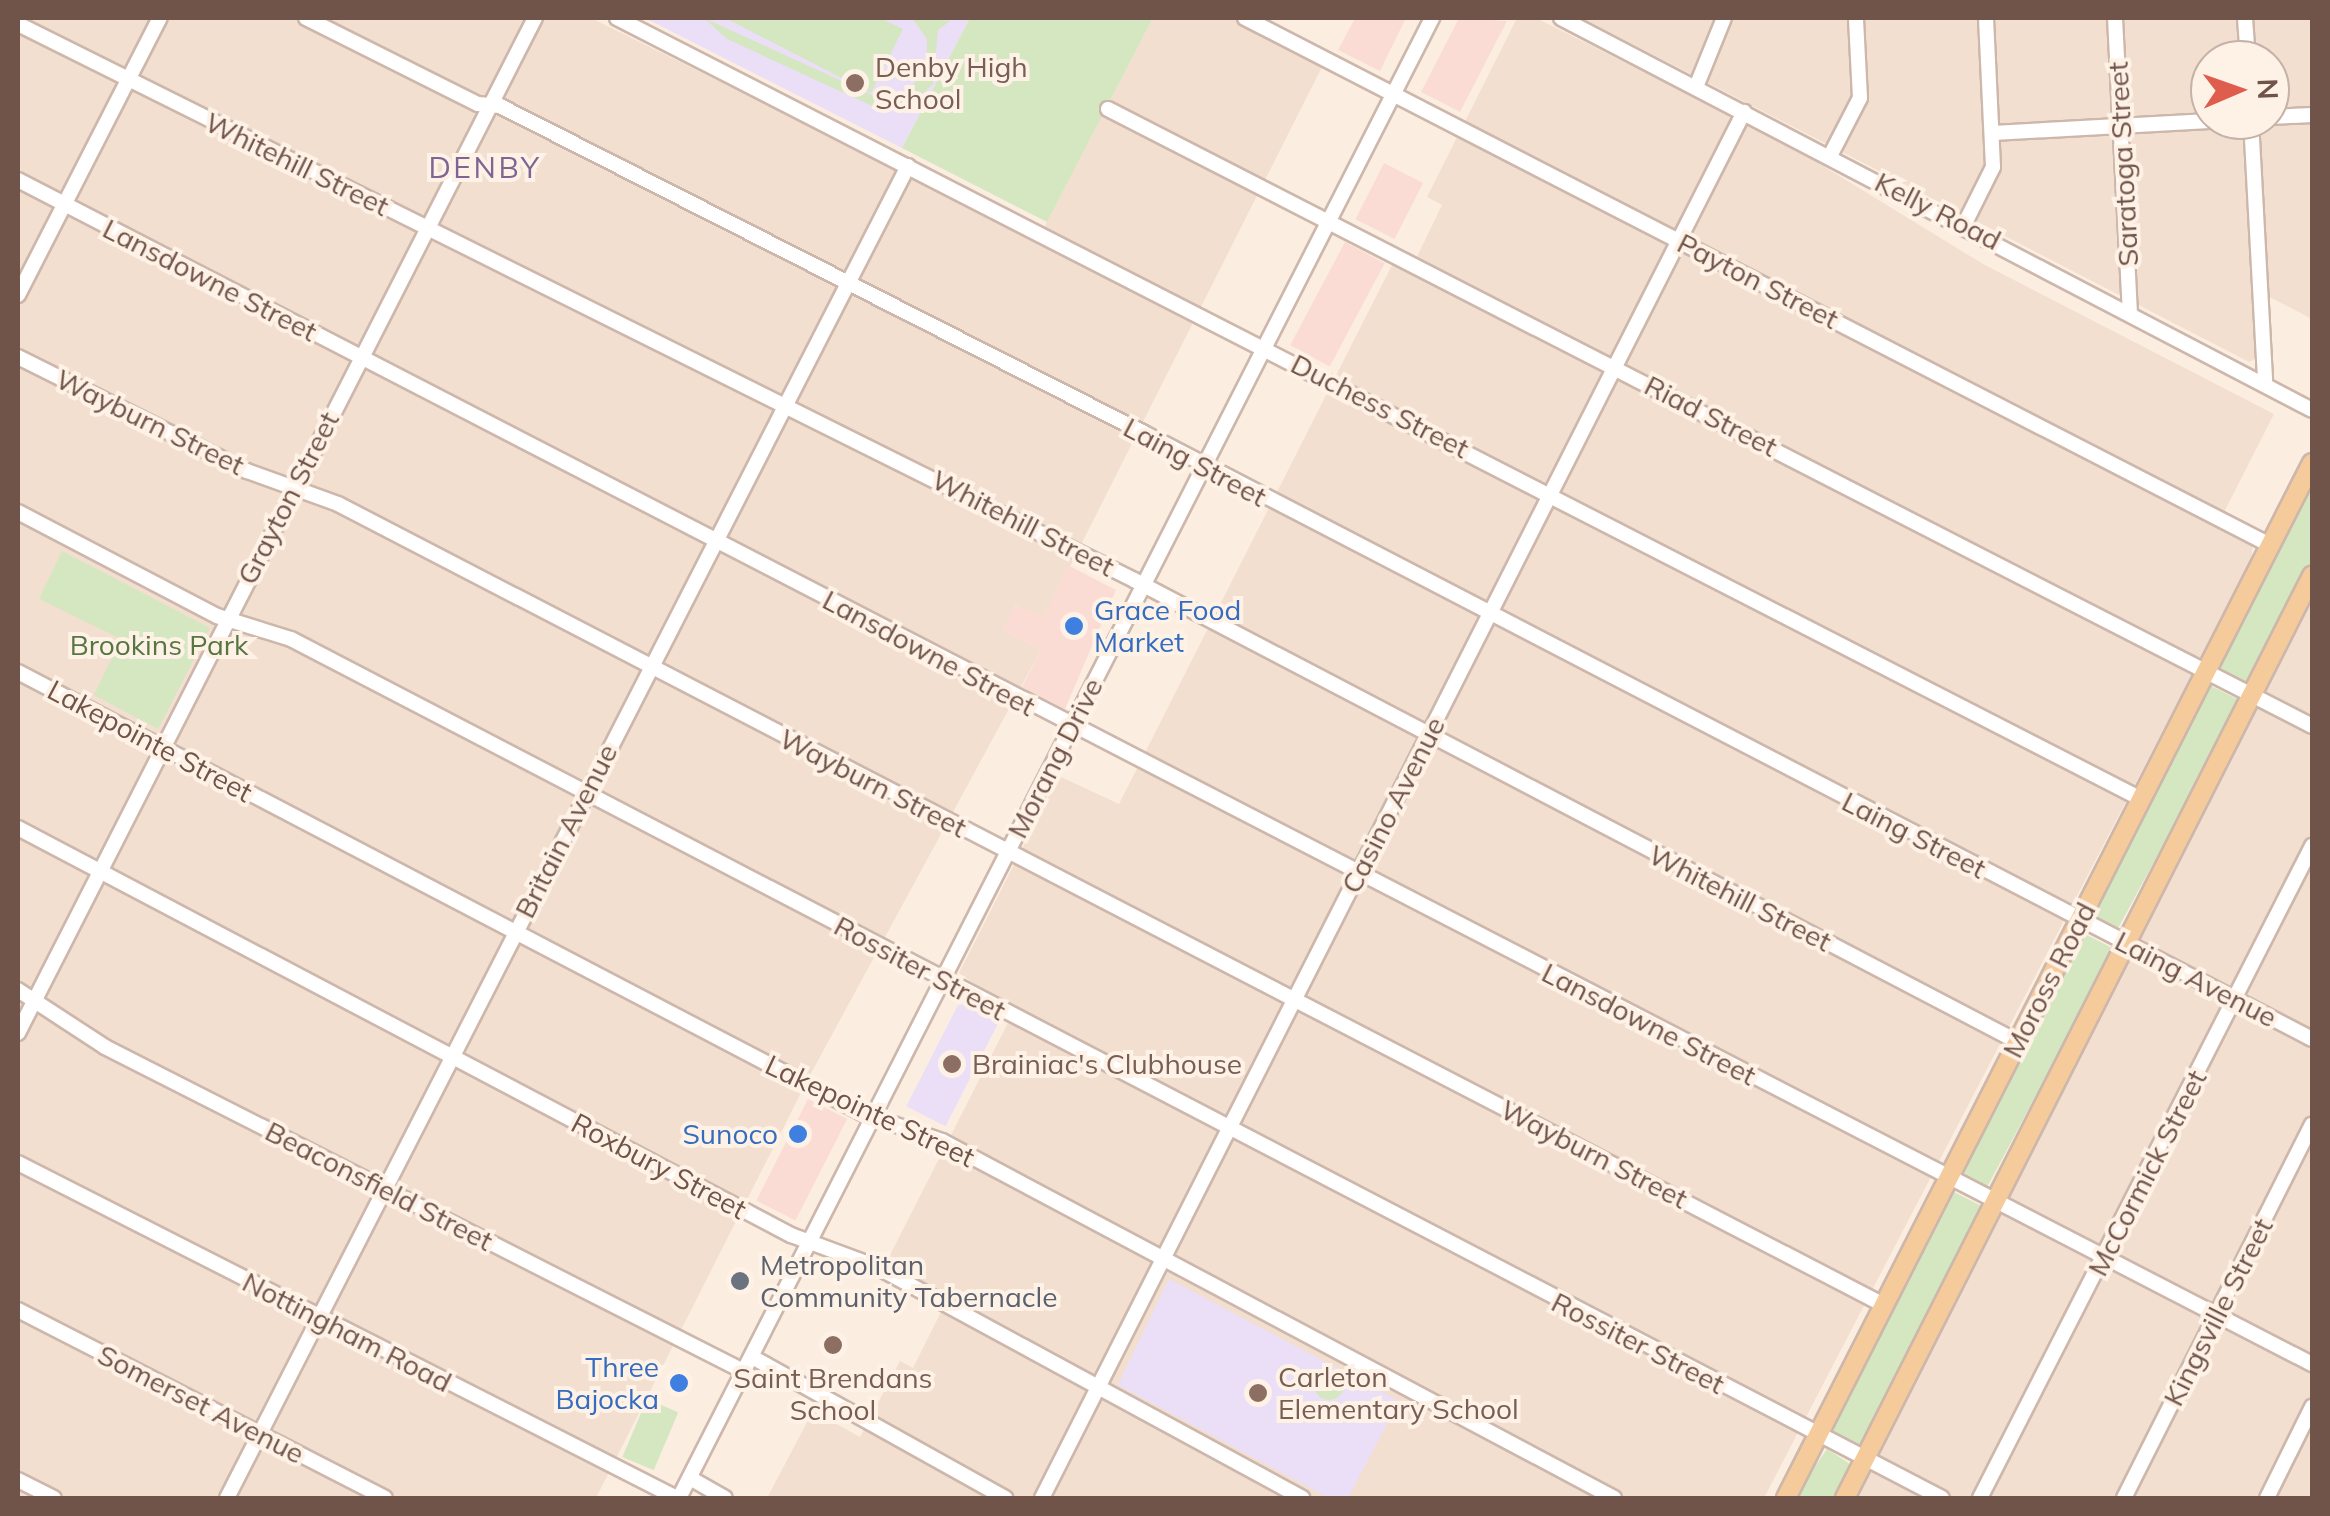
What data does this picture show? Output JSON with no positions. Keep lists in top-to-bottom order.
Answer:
{
  "streets": {
    "main road": ["Moross Road"],
    "street": [
      "Whitehill Street",
      "Saratoga Street",
      "Kelly Road",
      "Lansdowne Street",
      "Payton Street",
      "Duchess Street",
      "Riad Street",
      "Wayburn Street",
      "Laing Street",
      "Grayton Street",
      "Lakepointe Street",
      "Morang Drive",
      "Casino Avenue",
      "Britain Avenue",
      "Rossiter Street",
      "Laing Avenue",
      "Roxbury Street",
      "McCormick Street",
      "Beaconsfield Street",
      "Kingsville Street",
      "Nottingham Road",
      "Somerset Avenue"
    ]
  },
  "crossings": [
    ["Whitehill Street", "Grayton Street"],
    ["Whitehill Street", "Morang Drive"],
    ["Whitehill Street", "Casino Avenue"],
    ["Whitehill Street", "Britain Avenue"],
    ["Whitehill Street", "Moross Road"],
    ["Saratoga Street", "Kelly Road"],
    ["Kelly Road", "Casino Avenue"],
    ["Lansdowne Street", "Grayton Street"],
    ["Lansdowne Street", "Morang Drive"],
    ["Lansdowne Street", "Casino Avenue"],
    ["Lansdowne Street", "Britain Avenue"],
    ["Lansdowne Street", "Moross Road"],
    ["Lansdowne Street", "McCormick Street"],
    ["Lansdowne Street", "Kingsville Street"],
    ["Payton Street", "Morang Drive"],
    ["Payton Street", "Casino Avenue"],
    ["Payton Street", "Moross Road"],
    ["Duchess Street", "Morang Drive"],
    ["Duchess Street", "Casino Avenue"],
    ["Duchess Street", "Britain Avenue"],
    ["Duchess Street", "Moross Road"],
    ["Riad Street", "Morang Drive"],
    ["Riad Street", "Casino Avenue"],
    ["Riad Street", "Moross Road"],
    ["Wayburn Street", "Grayton Street"],
    ["Wayburn Street", "Morang Drive"],
    ["Wayburn Street", "Casino Avenue"],
    ["Wayburn Street", "Britain Avenue"],
    ["Wayburn Street", "Moross Road"],
    ["Laing Street", "Grayton Street"],
    ["Laing Street", "Morang Drive"],
    ["Laing Street", "Casino Avenue"],
    ["Laing Street", "Britain Avenue"],
    ["Laing Street", "Laing Avenue"],
    ["Laing Street", "Moross Road"],
    ["Grayton Street", "Lakepointe Street"],
    ["Grayton Street", "Rossiter Street"],
    ["Grayton Street", "Roxbury Street"],
    ["Grayton Street", "Beaconsfield Street"],
    ["Lakepointe Street", "Morang Drive"],
    ["Lakepointe Street", "Casino Avenue"],
    ["Lakepointe Street", "Britain Avenue"],
    ["Morang Drive", "Rossiter Street"],
    ["Morang Drive", "Roxbury Street"],
    ["Morang Drive", "Beaconsfield Street"],
    ["Morang Drive", "Nottingham Road"],
    ["Casino Avenue", "Rossiter Street"],
    ["Casino Avenue", "Roxbury Street"],
    ["Britain Avenue", "Rossiter Street"],
    ["Britain Avenue", "Roxbury Street"],
    ["Britain Avenue", "Beaconsfield Street"],
    ["Britain Avenue", "Nottingham Road"],
    ["Britain Avenue", "Somerset Avenue"],
    ["Rossiter Street", "Moross Road"],
    ["Laing Avenue", "Moross Road"],
    ["Laing Avenue", "McCormick Street"]
  ],
  "districts": ["DENBY"],
  "parks": ["Brookins Park"],
  "places": [
    "Denby High School",
    "Grace Food Market",
    "Brainiac's Clubhouse",
    "Sunoco",
    "Metropolitan Community Tabernacle",
    "Saint Brendans School",
    "Three Bajocka",
    "Carleton Elementary School"
  ],
  "north": "right"
}
